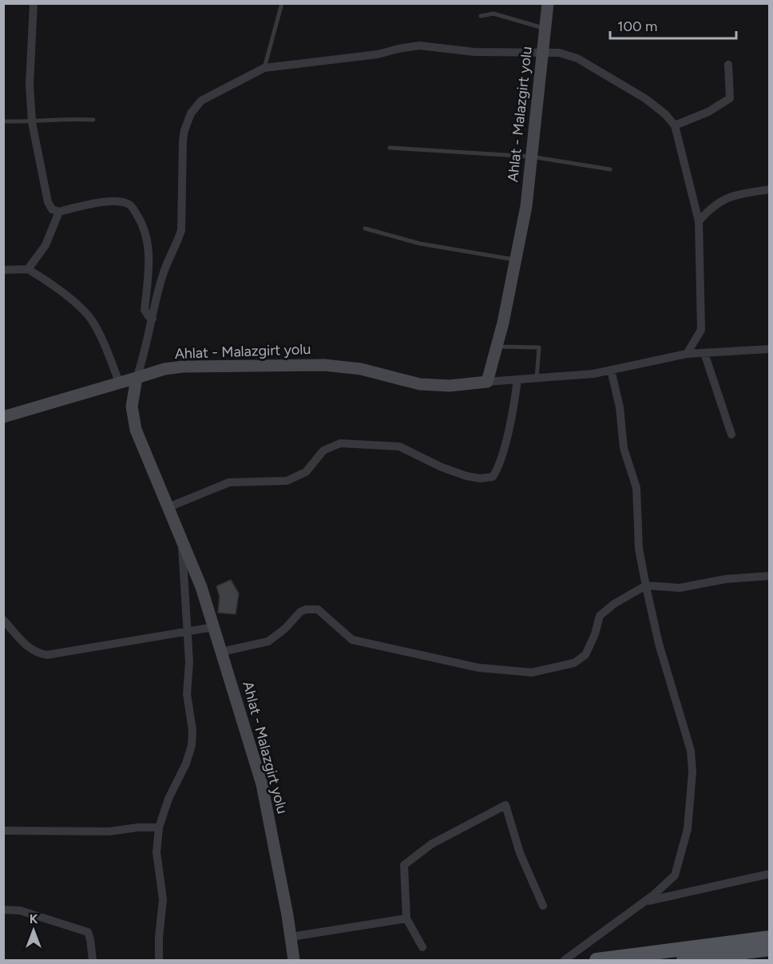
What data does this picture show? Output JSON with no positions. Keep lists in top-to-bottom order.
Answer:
{
  "streets": {
    "main road": ["Ahlat - Malazgirt yolu"]
  },
  "scale_bar": "100 m",
  "north": "top"
}
